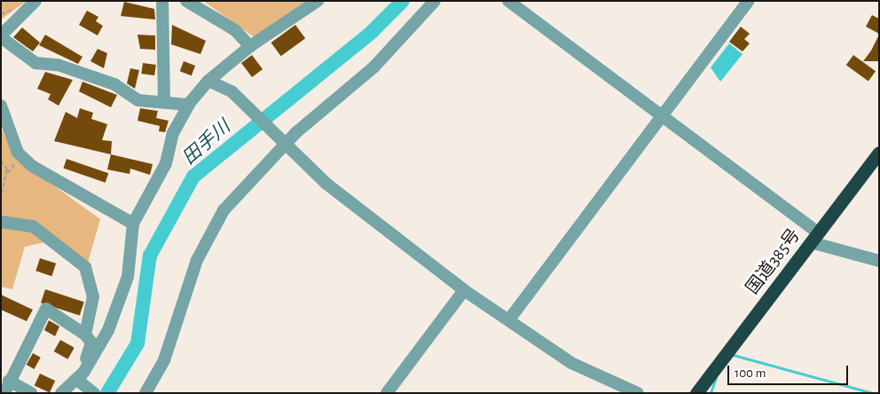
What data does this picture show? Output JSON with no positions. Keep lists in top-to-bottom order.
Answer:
{
  "streets": {
    "highway": ["国道385号"]
  },
  "water": ["田手川"],
  "scale_bar": "100 m"
}
